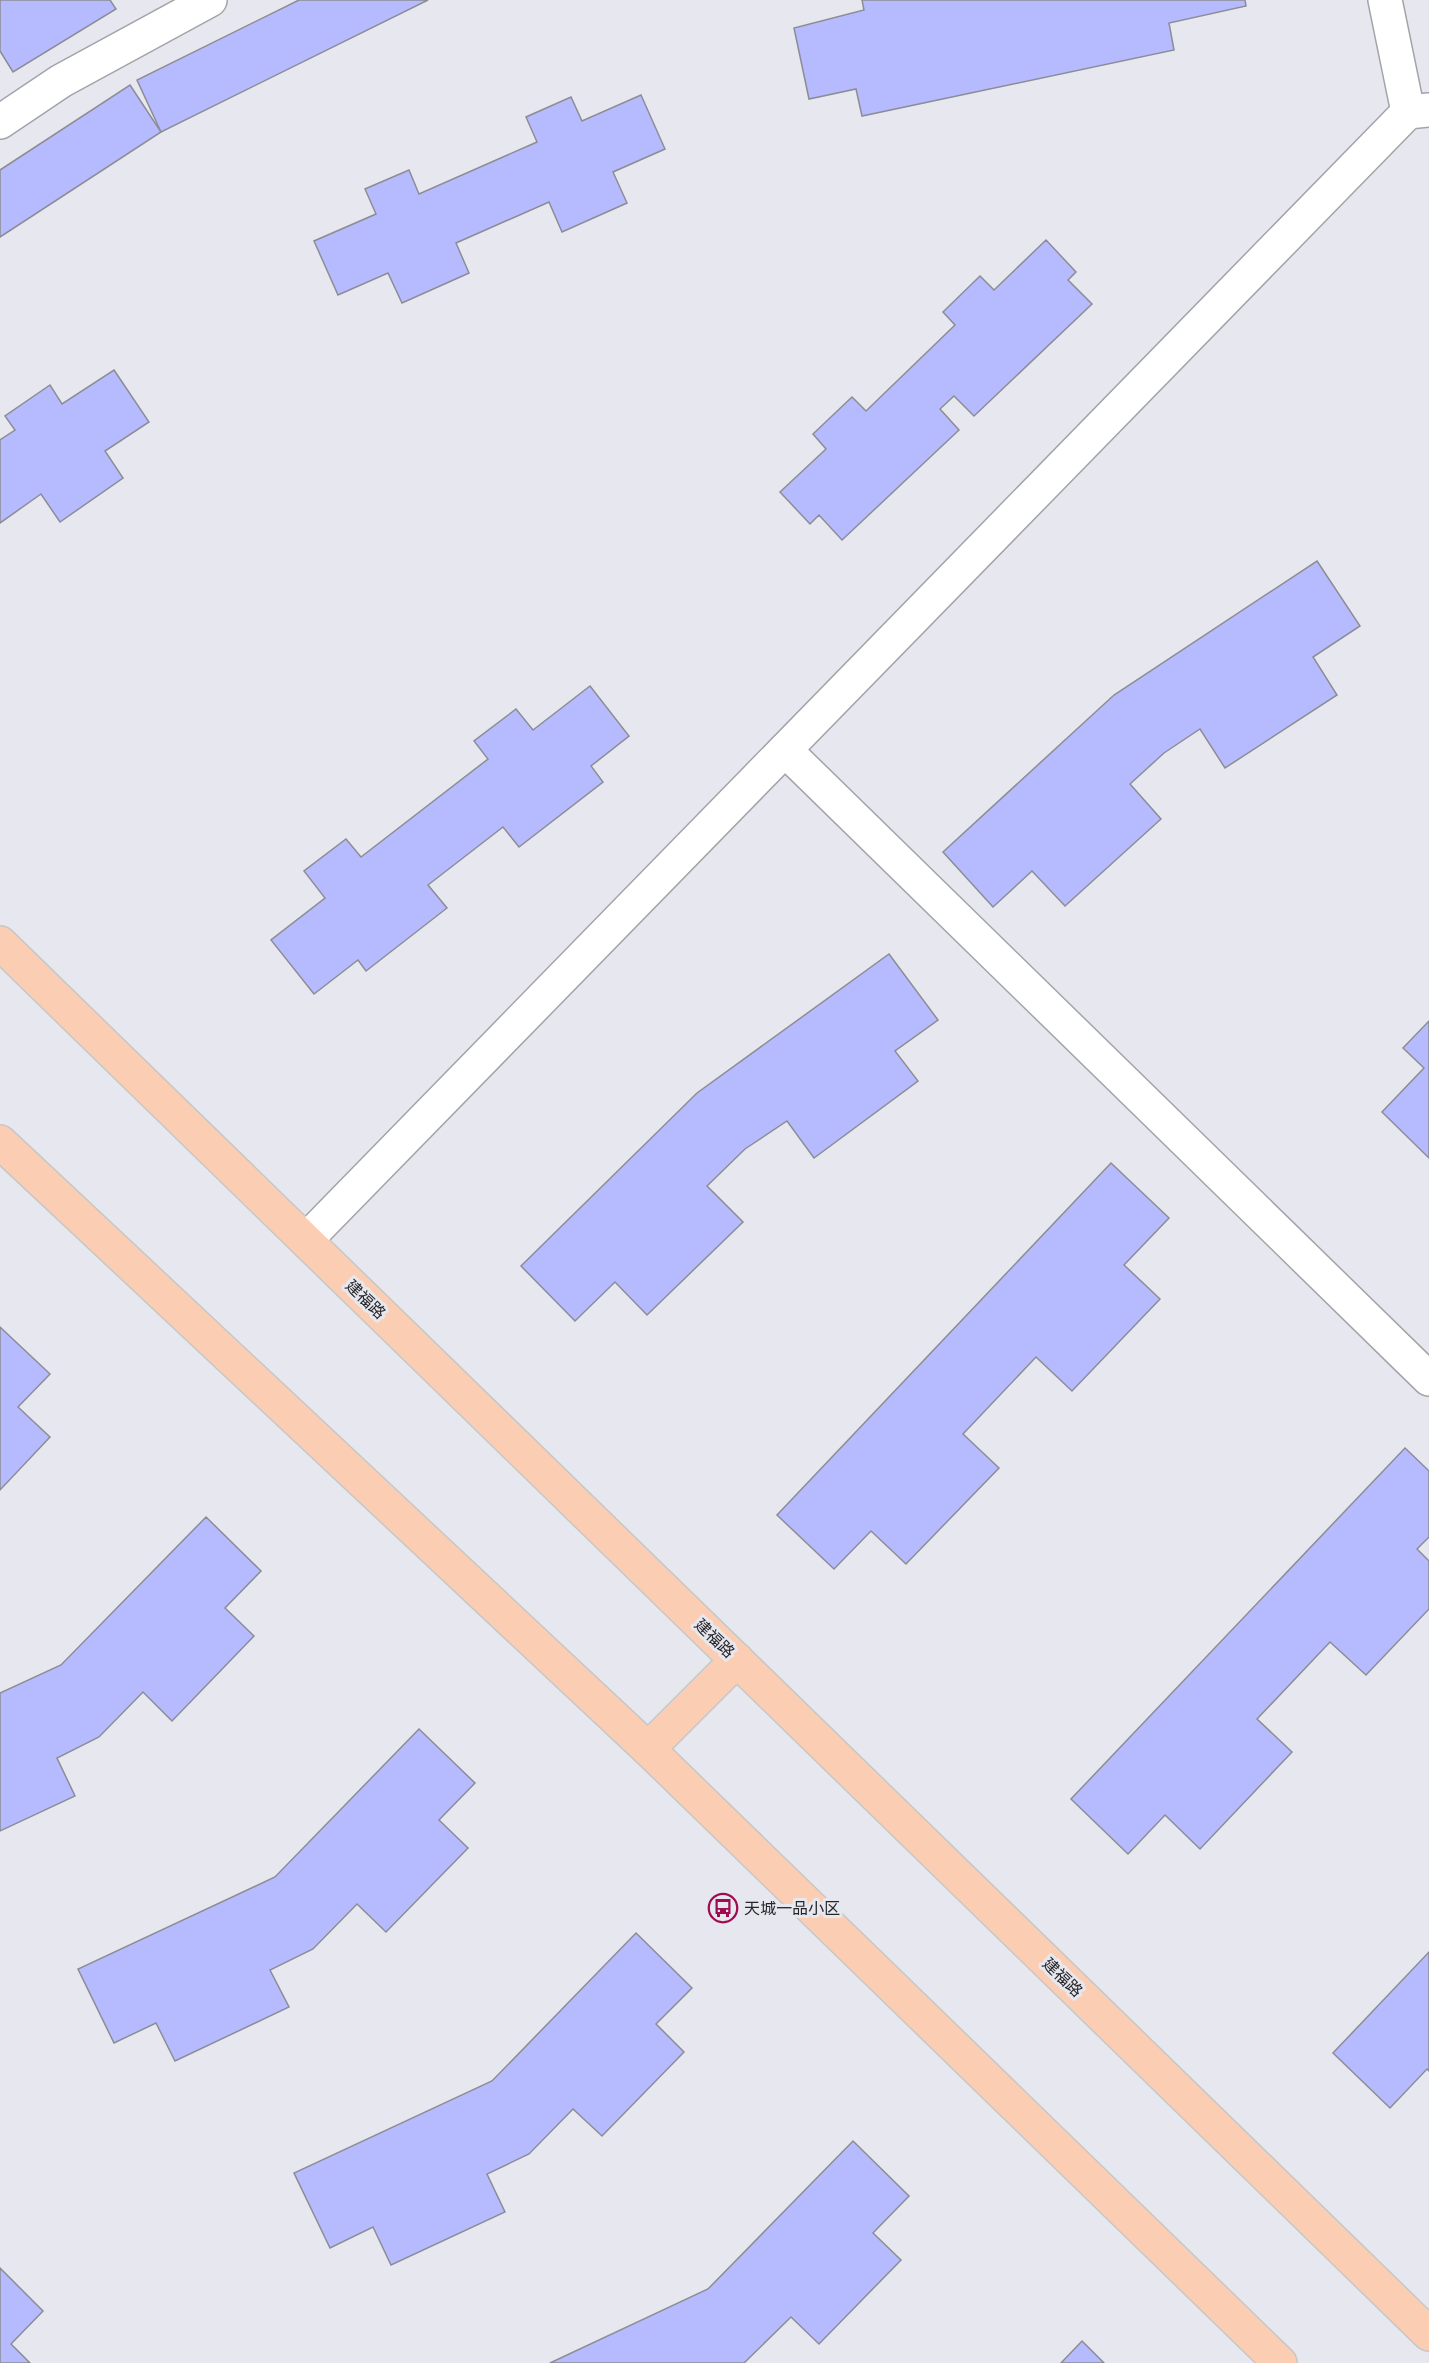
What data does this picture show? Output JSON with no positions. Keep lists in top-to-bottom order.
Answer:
{
  "streets": {
    "main road": ["建福路"]
  },
  "places": {
    "bus stop": ["天城一品小区"]
  }
}
